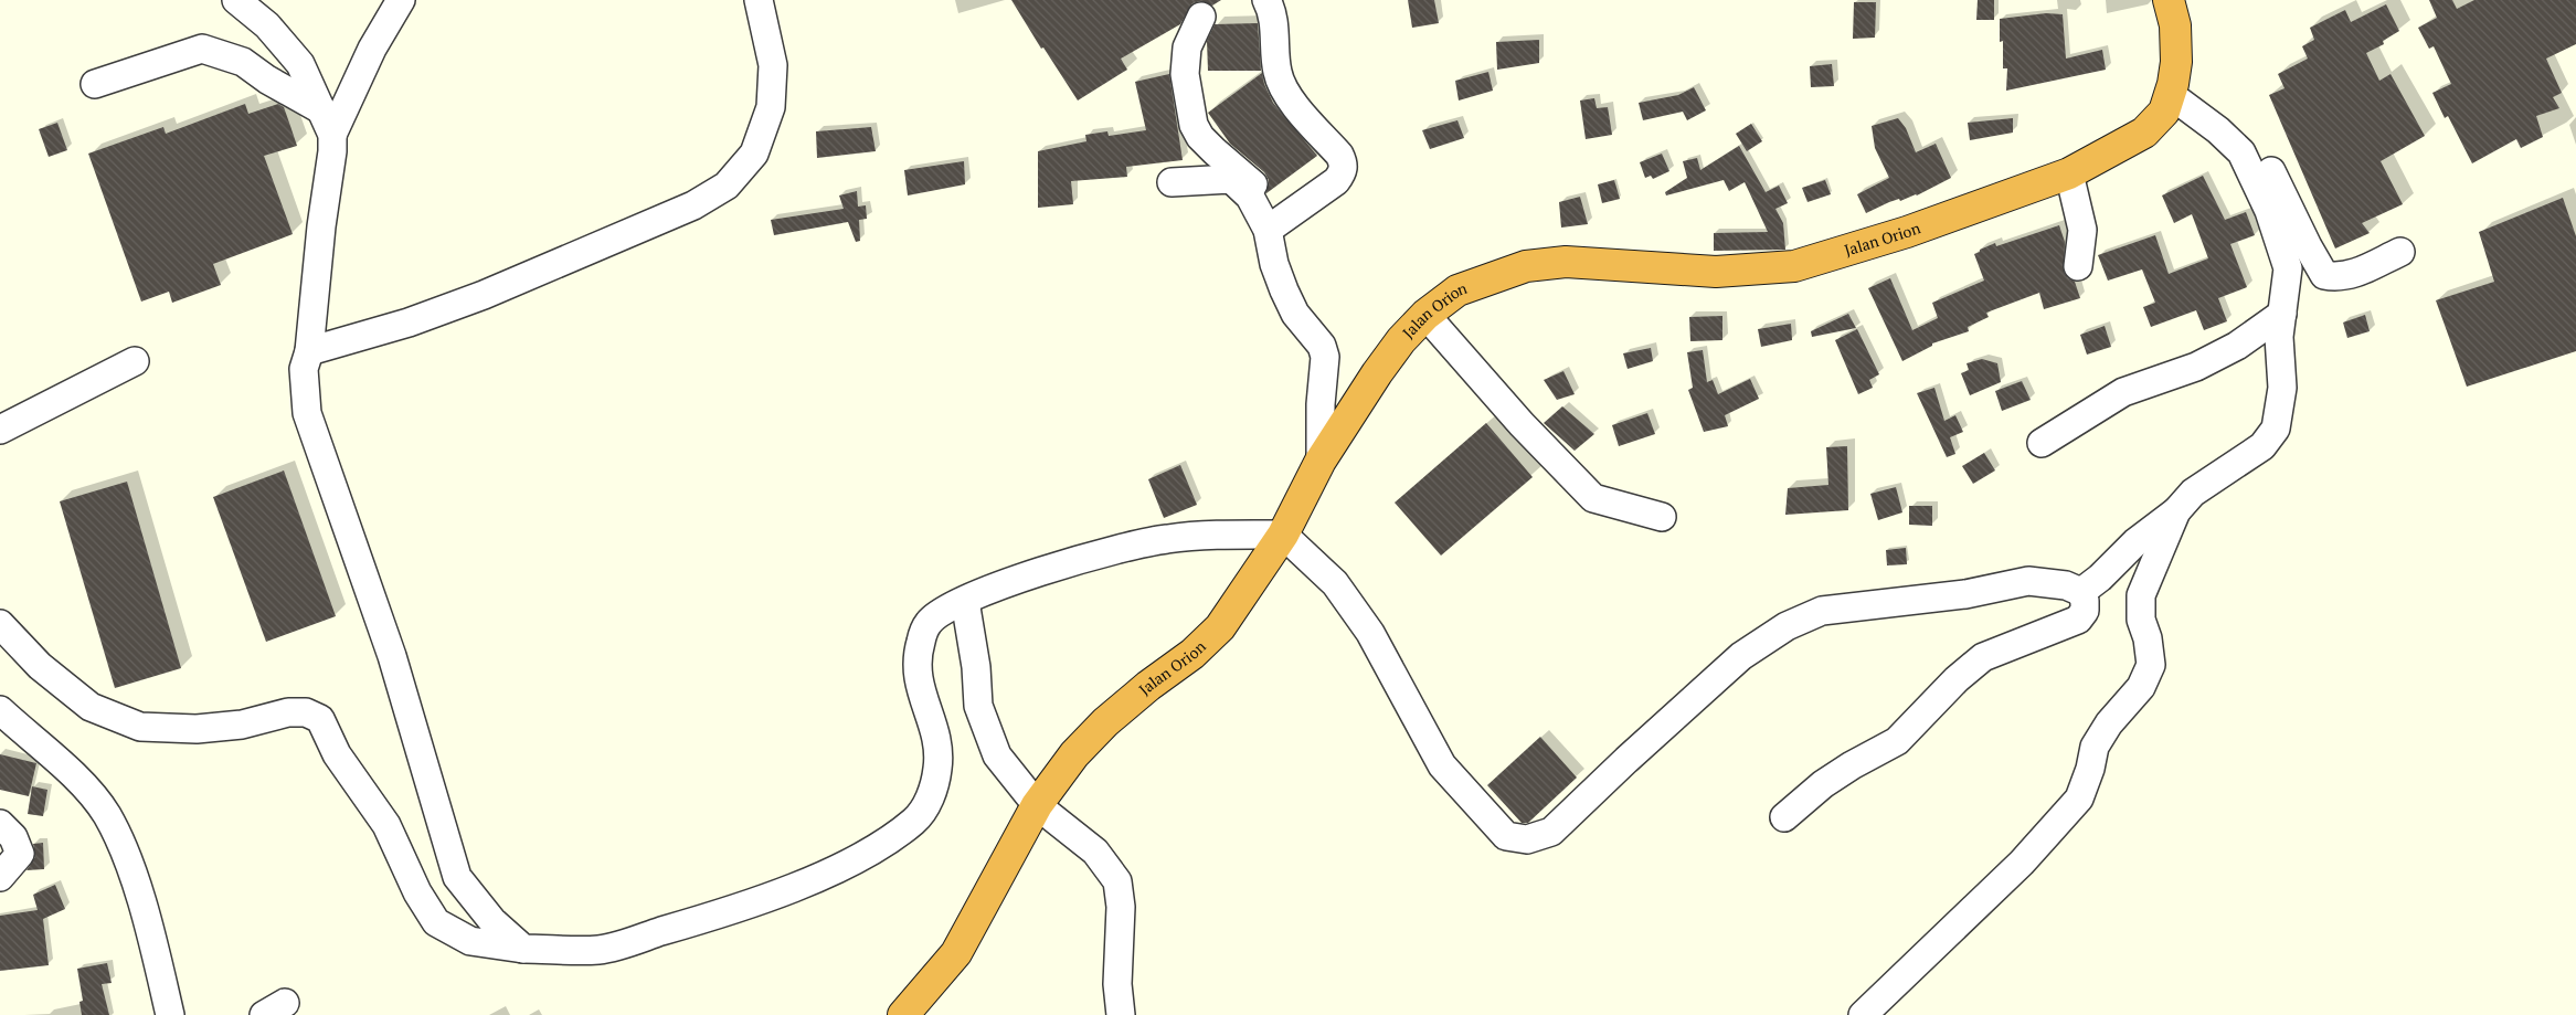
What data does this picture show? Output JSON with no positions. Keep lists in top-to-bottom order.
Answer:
{
  "streets": {
    "highway": ["Jalan Orion"]
  }
}
